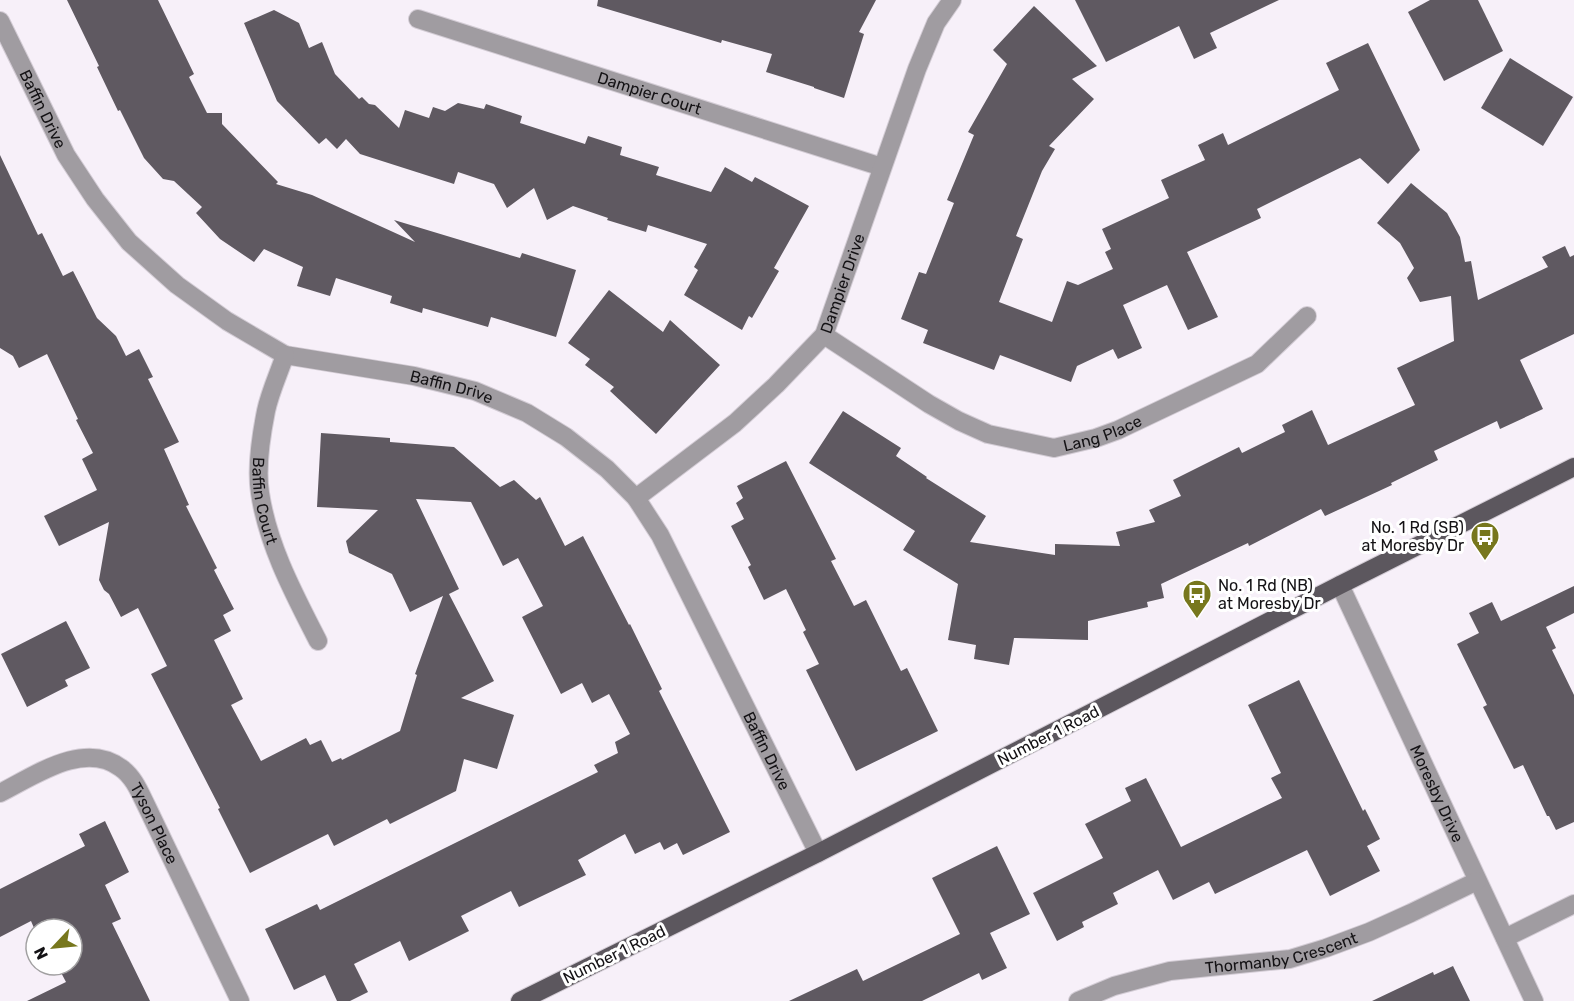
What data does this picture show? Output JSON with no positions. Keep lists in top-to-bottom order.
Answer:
{
  "streets": {
    "main road": ["Number 1 Road"],
    "street": [
      "Dampier Court",
      "Baffin Drive",
      "Dampier Drive",
      "Lang Place",
      "Baffin Court",
      "Moresby Drive",
      "Tyson Place",
      "Thormanby Crescent"
    ]
  },
  "crossings": [
    ["Dampier Court", "Dampier Drive"],
    ["Baffin Drive", "Dampier Drive"],
    ["Baffin Drive", "Baffin Court"],
    ["Baffin Drive", "Number 1 Road"],
    ["Dampier Drive", "Lang Place"],
    ["Number 1 Road", "Moresby Drive"],
    ["Moresby Drive", "Thormanby Crescent"]
  ],
  "places": {
    "bus stop": ["No. 1 Rd (SB) at Moresby Dr", "No. 1 Rd (NB) at Moresby Dr"]
  },
  "north": "bottom left"
}
